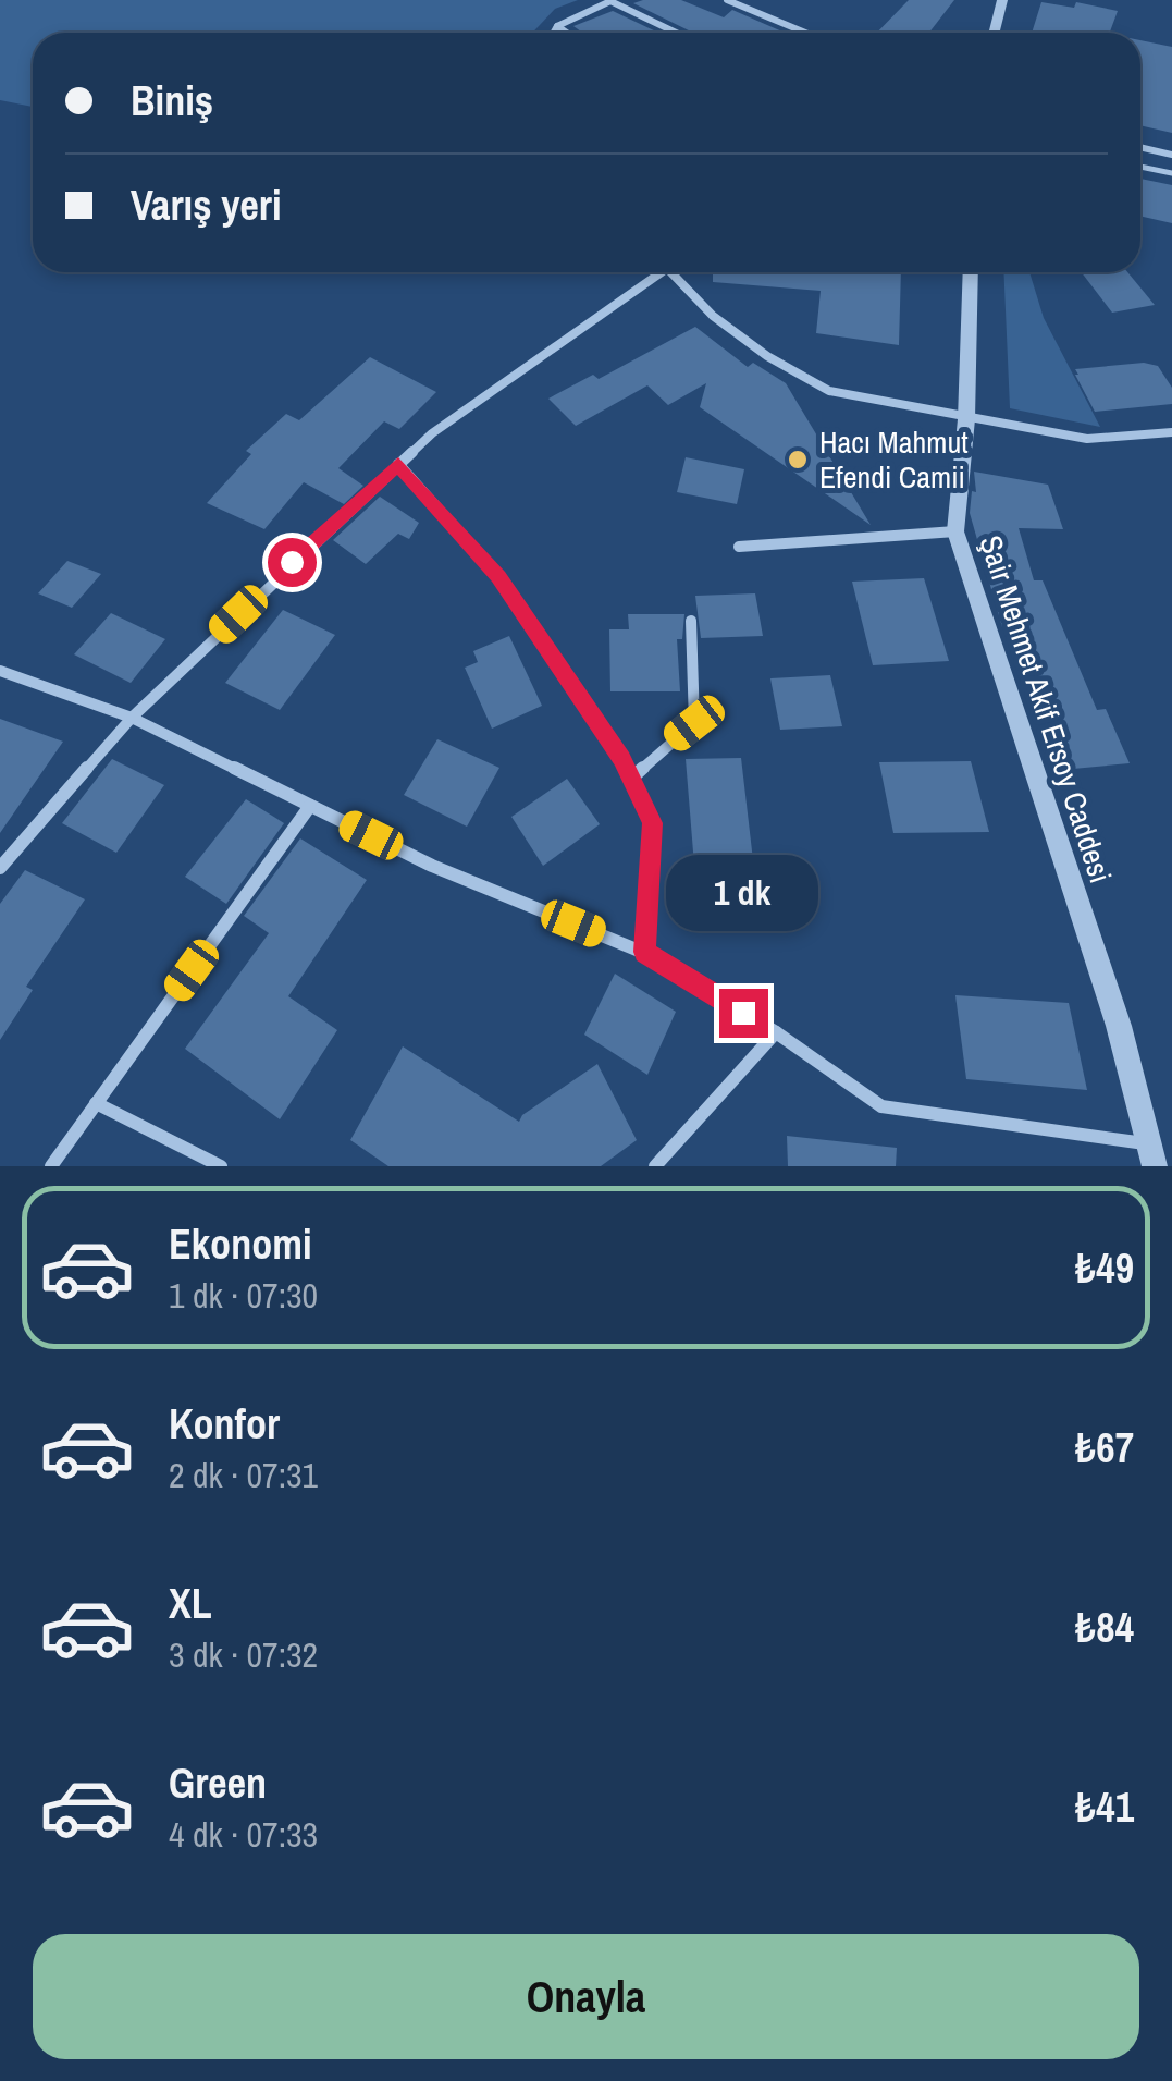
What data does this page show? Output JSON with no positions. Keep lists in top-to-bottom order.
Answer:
{
  "streets": {
    "street": ["Şair Mehmet Akif Ersoy Caddesi"]
  },
  "places": ["Hacı Mahmut Efendi Camii"],
  "page": {
    "banner": ["Biniş", "Varış yeri"],
    "bubble": "1 dk",
    "list": [
      {
        "name": "Ekonomi",
        "note": "1 dk · 07:30",
        "value": "₺49"
      },
      {
        "name": "Konfor",
        "note": "2 dk · 07:31",
        "value": "₺67"
      },
      {
        "name": "XL",
        "note": "3 dk · 07:32",
        "value": "₺84"
      },
      {
        "name": "Green",
        "note": "4 dk · 07:33",
        "value": "₺41"
      }
    ],
    "buttons": "Onayla"
  }
}
